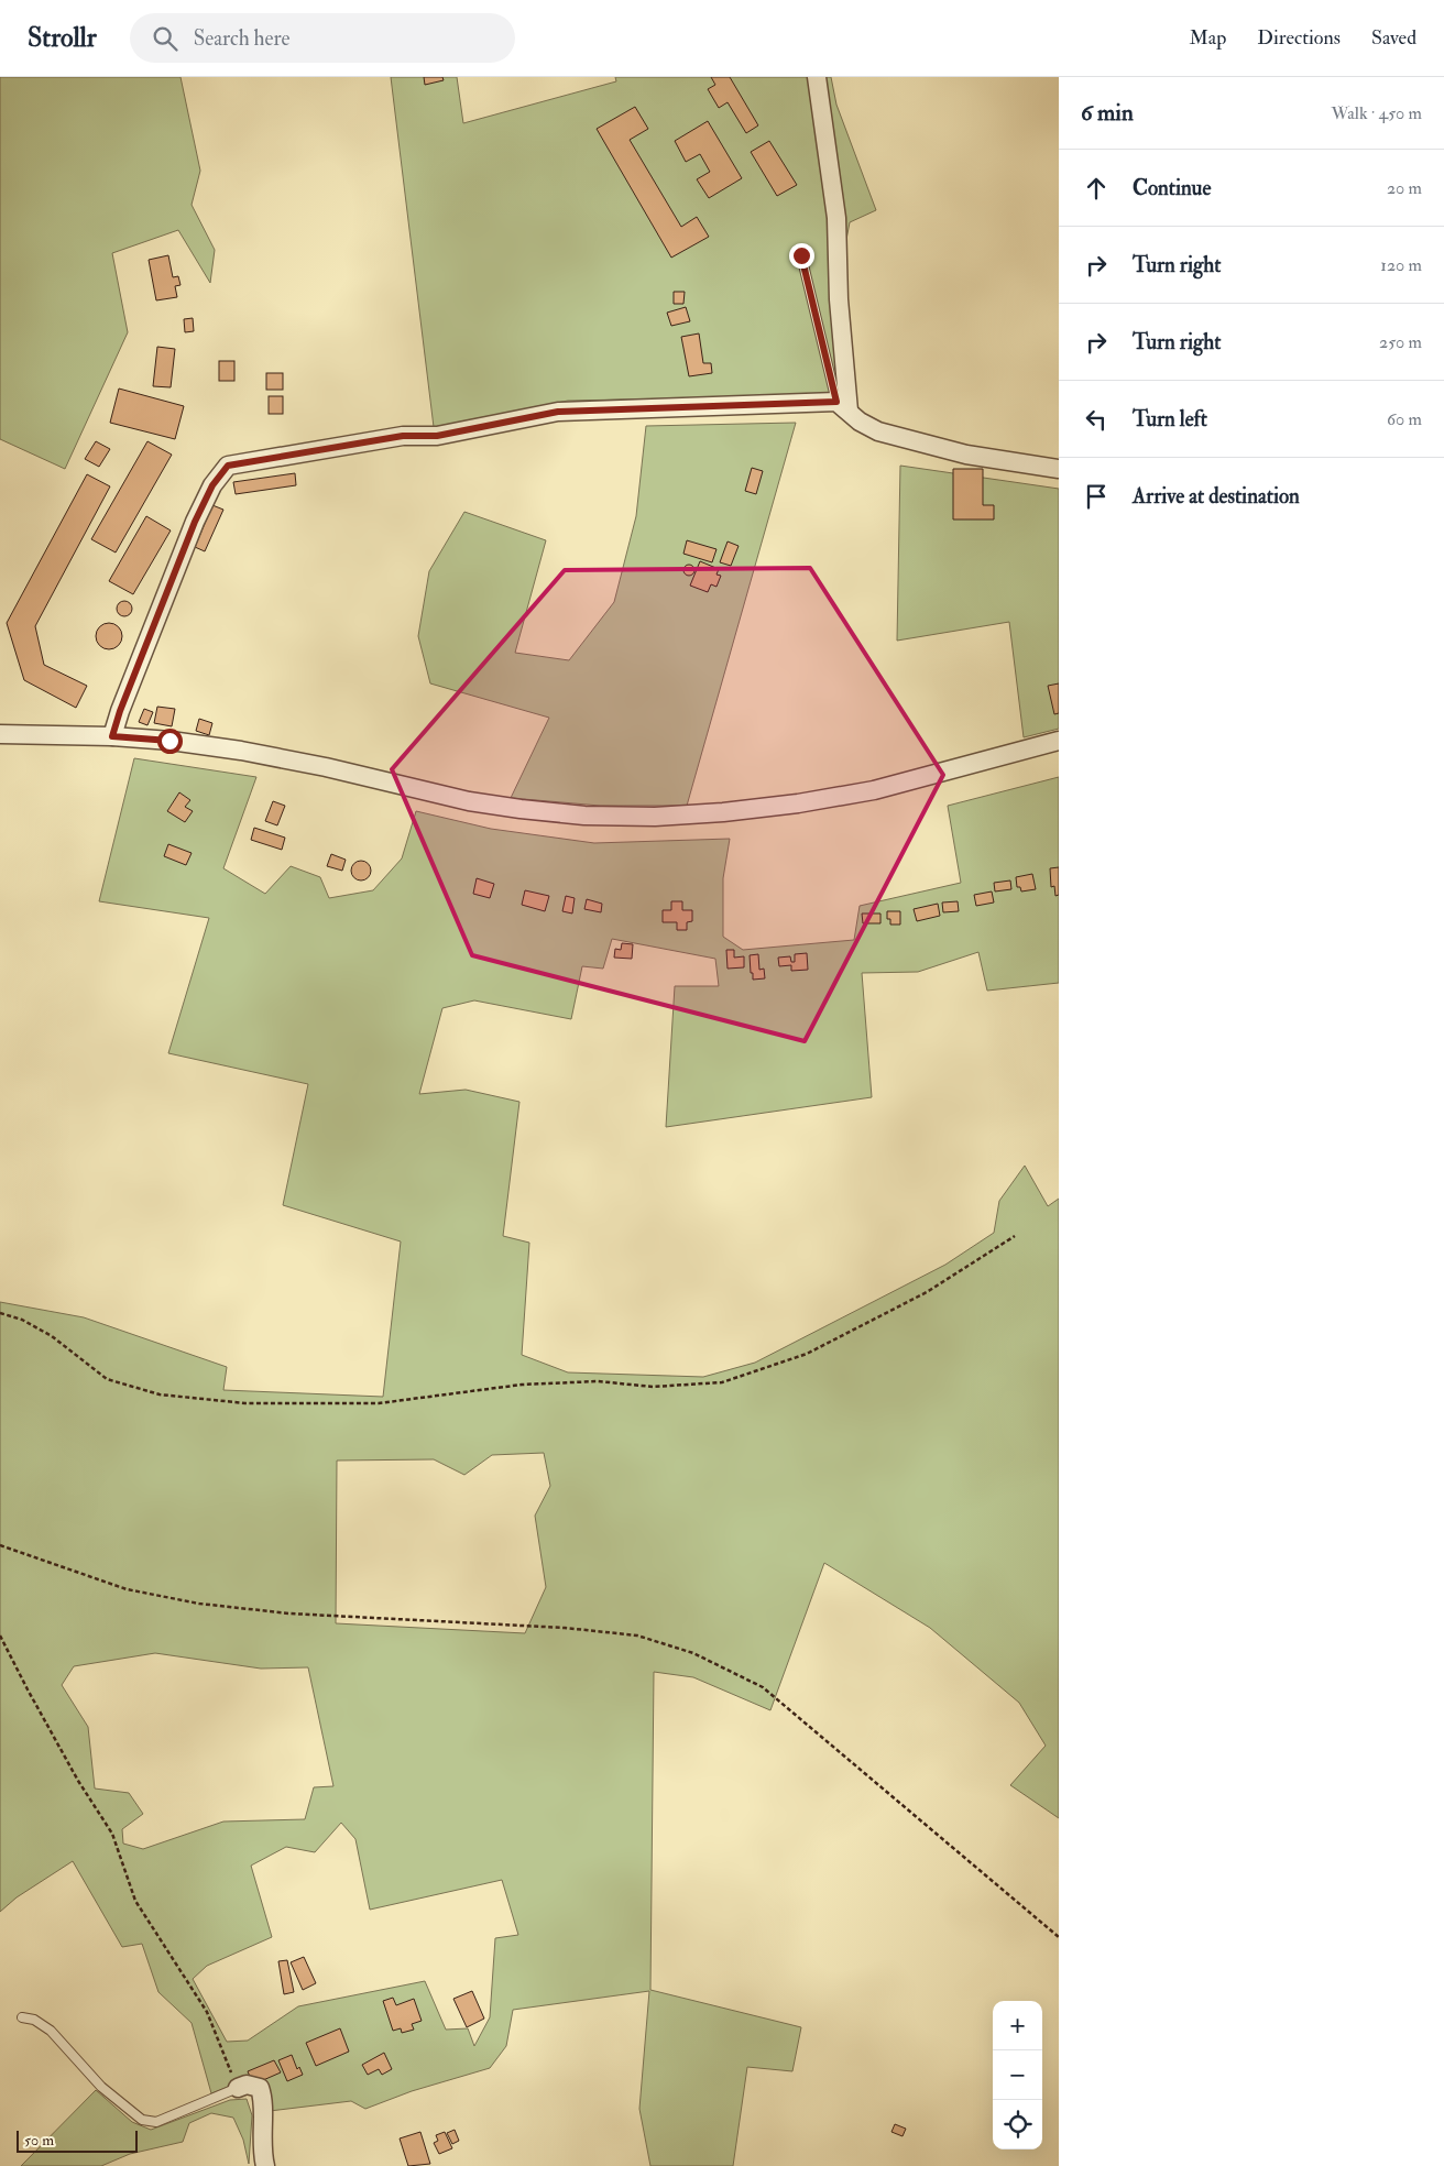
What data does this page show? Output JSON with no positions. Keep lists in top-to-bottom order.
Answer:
{
  "scale_bar": "50 m",
  "page": {
    "header": "Strollr",
    "search": "Search here",
    "nav": ["Map", "Directions", "Saved"],
    "heading": ["6 min", "Walk · 450 m"],
    "list": [
      ["Continue", "20 m"],
      ["Turn right", "120 m"],
      ["Turn right", "250 m"],
      ["Turn left", "60 m"],
      "Arrive at destination"
    ],
    "map_buttons": ["+", "−"],
    "scale": "50 m"
  }
}
